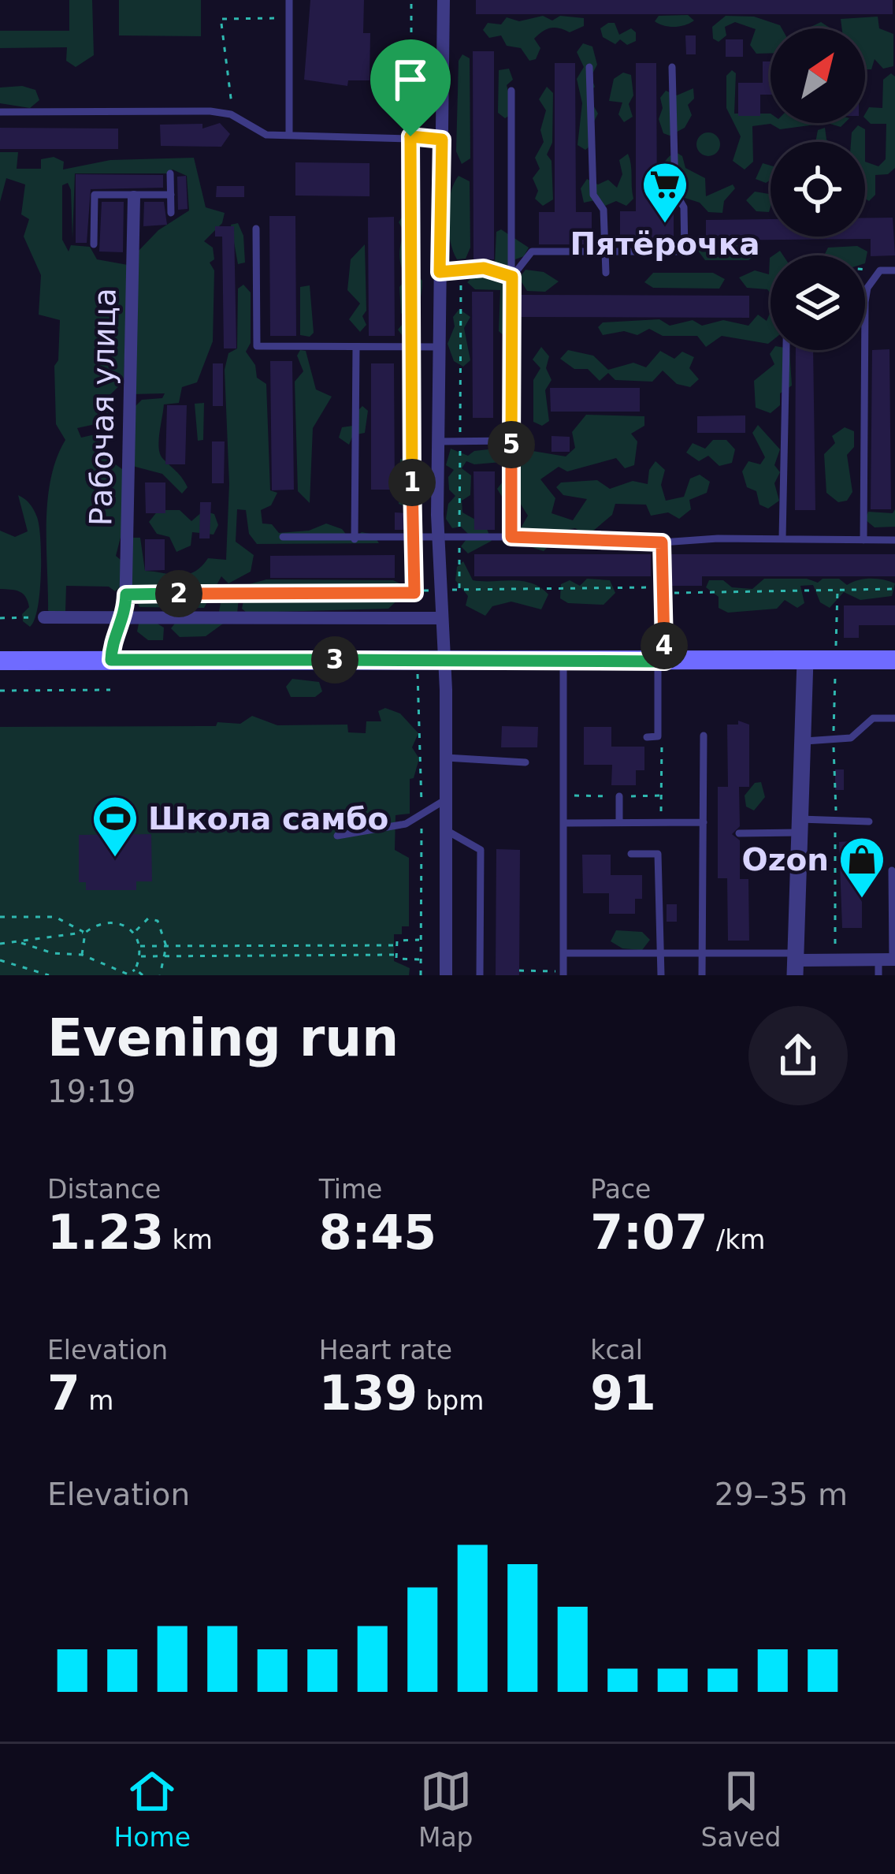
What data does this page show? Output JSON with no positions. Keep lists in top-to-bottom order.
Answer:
{
  "streets": {
    "street": ["Рабочая улица"]
  },
  "places": {
    "supermarket": ["Пятёрочка"],
    "sports": ["Школа самбо"],
    "shop": ["Ozon"]
  },
  "north": "top right",
  "page": {
    "pins": [
      "5",
      "1",
      "2",
      "4",
      "3"
    ],
    "heading": ["Evening run", "19:19"],
    "stats": [
      ["Distance", "1.23 km"],
      ["Time", "8:45"],
      ["Pace", "7:07 /km"],
      ["Elevation", "7 m"],
      ["Heart rate", "139 bpm"],
      ["kcal", "91"]
    ],
    "chart": ["Elevation", "29–35 m"],
    "tabs": ["Home", "Map", "Saved"]
  }
}
